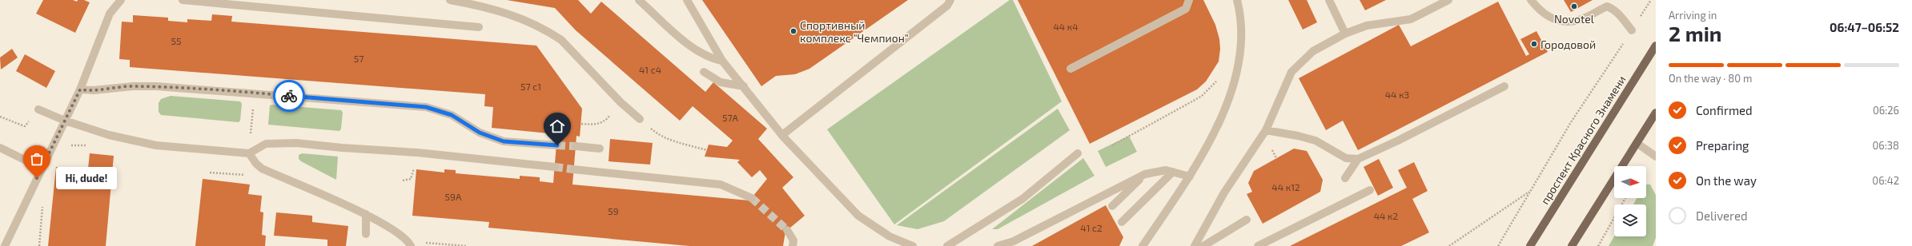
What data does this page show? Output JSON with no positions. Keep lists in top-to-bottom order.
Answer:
{
  "streets": {
    "main road": ["проспект Красного Знамени"]
  },
  "places": [
    "Novotel",
    "Спортивный комплекс \"Чемпион\"",
    "Городовой",
    "Hi, dude!"
  ],
  "house_numbers": [
    "44 к4",
    "55",
    "57",
    "41 с4",
    "57 с1",
    "44 к3",
    "57А",
    "44 к12",
    "59А",
    "59",
    "44 к2",
    "41 с2"
  ],
  "north": "right",
  "page": {
    "heading": ["2 min", "Arriving in", "06:47–06:52"],
    "bar": "On the way · 80 m",
    "list": [
      ["Confirmed", "06:26"],
      ["Preparing", "06:38"],
      ["On the way", "06:42"],
      "Delivered"
    ],
    "bubble": "Hi, dude!"
  }
}
